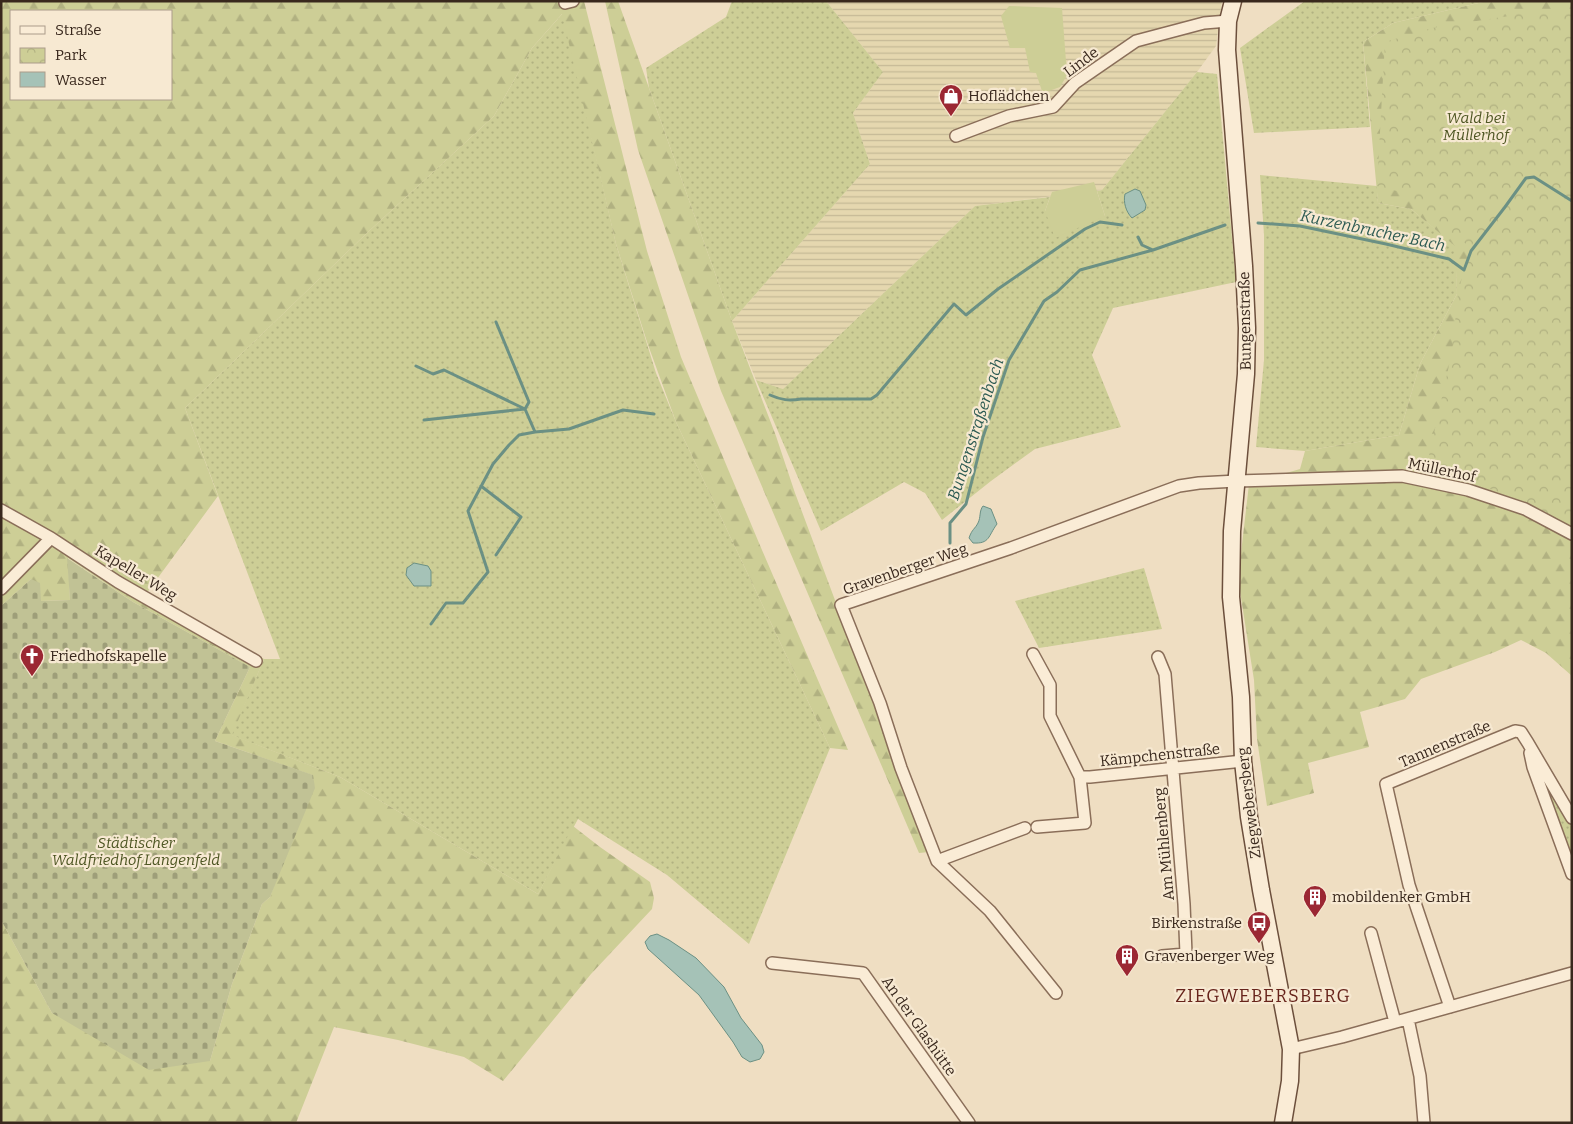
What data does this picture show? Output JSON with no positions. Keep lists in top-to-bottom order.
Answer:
{
  "streets": {
    "main road": ["Bungenstraße", "Ziegwebersberg"],
    "street": [
      "Linde",
      "Müllerhof",
      "Gravenberger Weg",
      "Kapeller Weg",
      "Tannenstraße",
      "Kämpchenstraße",
      "Am Mühlenberg",
      "An der Glashütte"
    ]
  },
  "crossings": [
    ["Linde", "Bungenstraße"],
    ["Bungenstraße", "Müllerhof"],
    ["Bungenstraße", "Gravenberger Weg"],
    ["Bungenstraße", "Ziegwebersberg"],
    ["Müllerhof", "Gravenberger Weg"],
    ["Müllerhof", "Ziegwebersberg"],
    ["Gravenberger Weg", "Ziegwebersberg"],
    ["Kämpchenstraße", "Ziegwebersberg"],
    ["Kämpchenstraße", "Am Mühlenberg"]
  ],
  "districts": ["ZIEGWEBERSBERG"],
  "water": ["Kurzenbrucher Bach", "Bungenstraßenbach"],
  "parks": ["Wald bei Müllerhof", "Städtischer Waldfriedhof Langenfeld"],
  "places": {
    "shop": ["Hoflädchen"],
    "church": ["Friedhofskapelle"],
    "building": ["mobildenker GmbH", "Gravenberger Weg"],
    "bus stop": ["Birkenstraße"]
  },
  "legend": ["Straße", "Park", "Wasser"]
}
